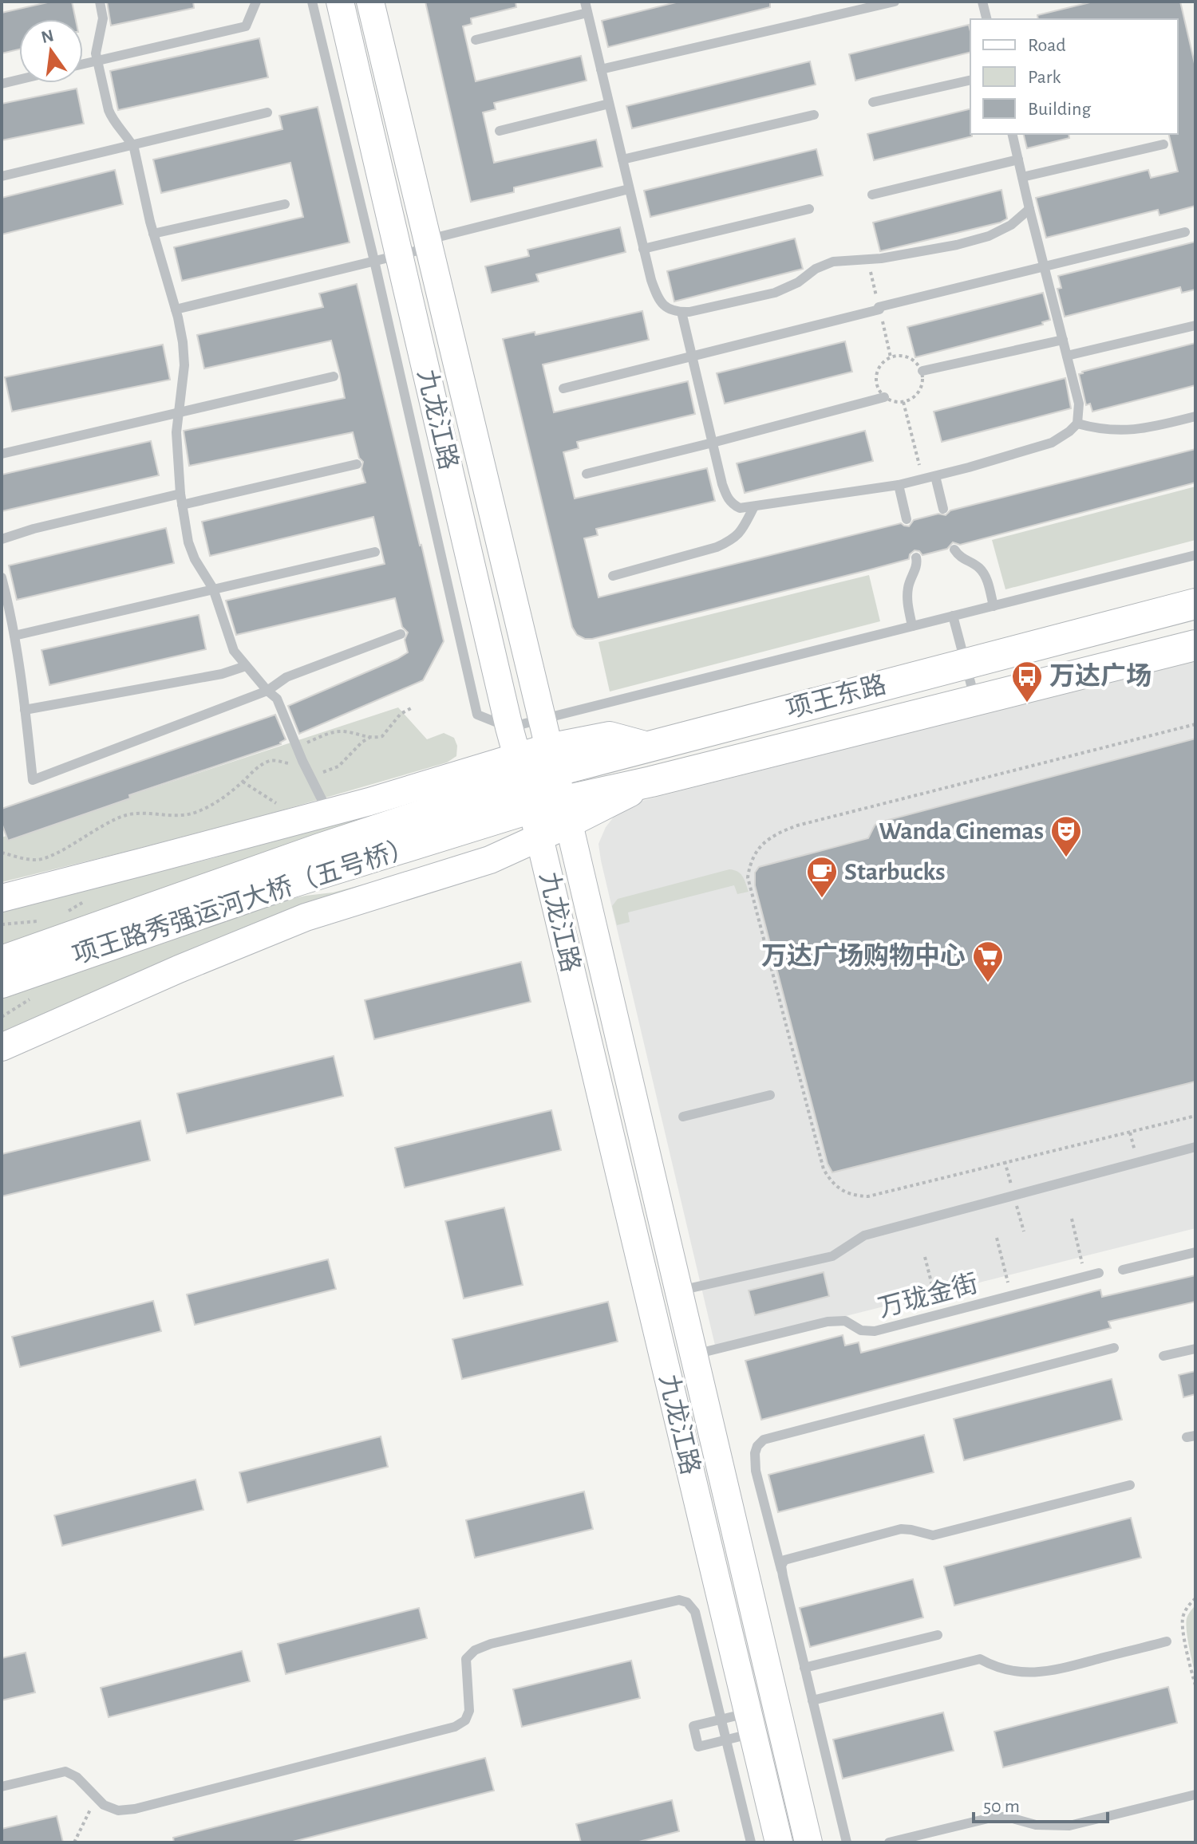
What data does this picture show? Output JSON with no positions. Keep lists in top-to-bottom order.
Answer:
{
  "streets": {
    "main road": ["项王东路", "项王路秀强运河大桥（五号桥）"],
    "street": ["九龙江路"],
    "lane": ["万珑金街"]
  },
  "crossings": [
    ["九龙江路", "项王东路"],
    ["九龙江路", "万珑金街"],
    ["项王东路", "项王路秀强运河大桥（五号桥）"]
  ],
  "places": {
    "bus stop": ["万达广场"],
    "theatre": ["Wanda Cinemas"],
    "cafe": ["Starbucks"],
    "supermarket": ["万达广场购物中心"]
  },
  "legend": ["Road", "Park", "Building"],
  "scale_bar": "50 m",
  "north": "top"
}
